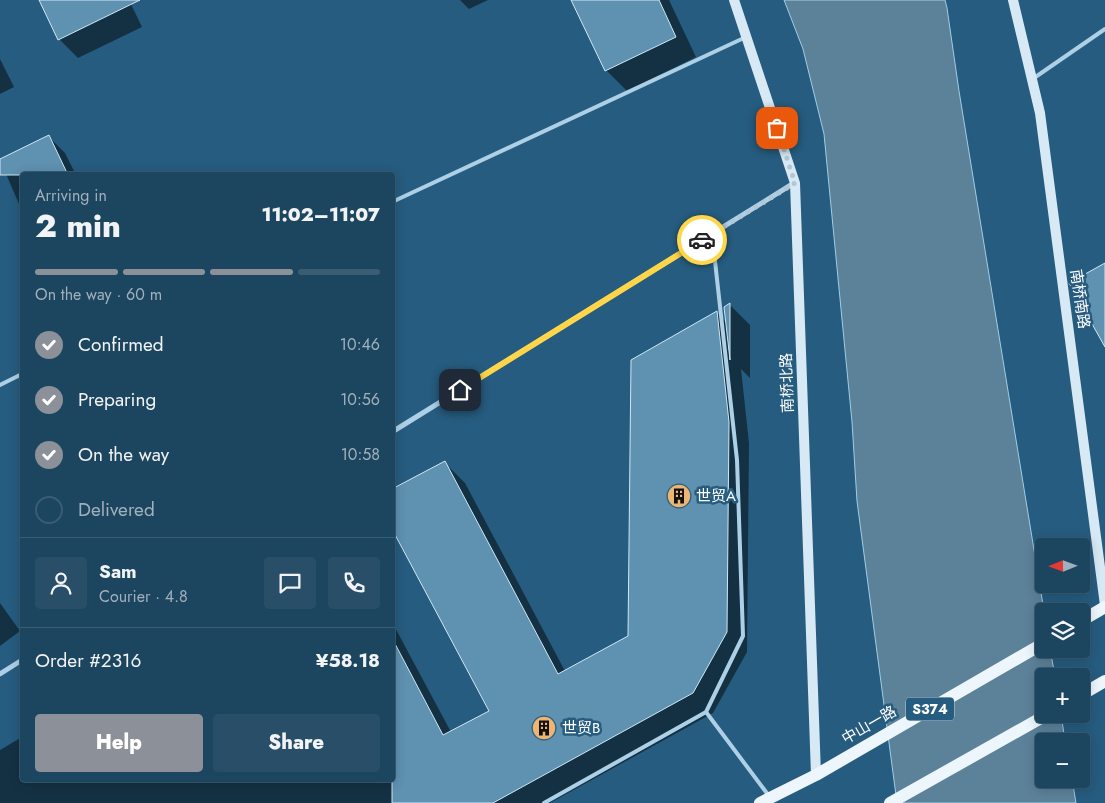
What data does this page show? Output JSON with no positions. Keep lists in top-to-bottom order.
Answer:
{
  "streets": {
    "main road": ["S374", "中山一路"],
    "street": ["南桥南路", "南桥北路"]
  },
  "crossings": [
    ["南桥北路", "中山一路"]
  ],
  "places": {
    "building": ["世贸A", "世贸B"]
  },
  "north": "left",
  "page": {
    "heading": ["2 min", "Arriving in", "11:02–11:07"],
    "panel": [
      "Sam",
      "Courier · 4.8",
      "Order #2316",
      "¥58.18"
    ],
    "bar": "On the way · 60 m",
    "list": [
      ["Confirmed", "10:46"],
      ["Preparing", "10:56"],
      ["On the way", "10:58"],
      "Delivered"
    ],
    "map_buttons": ["+", "−"],
    "buttons": ["Help", "Share"]
  }
}
